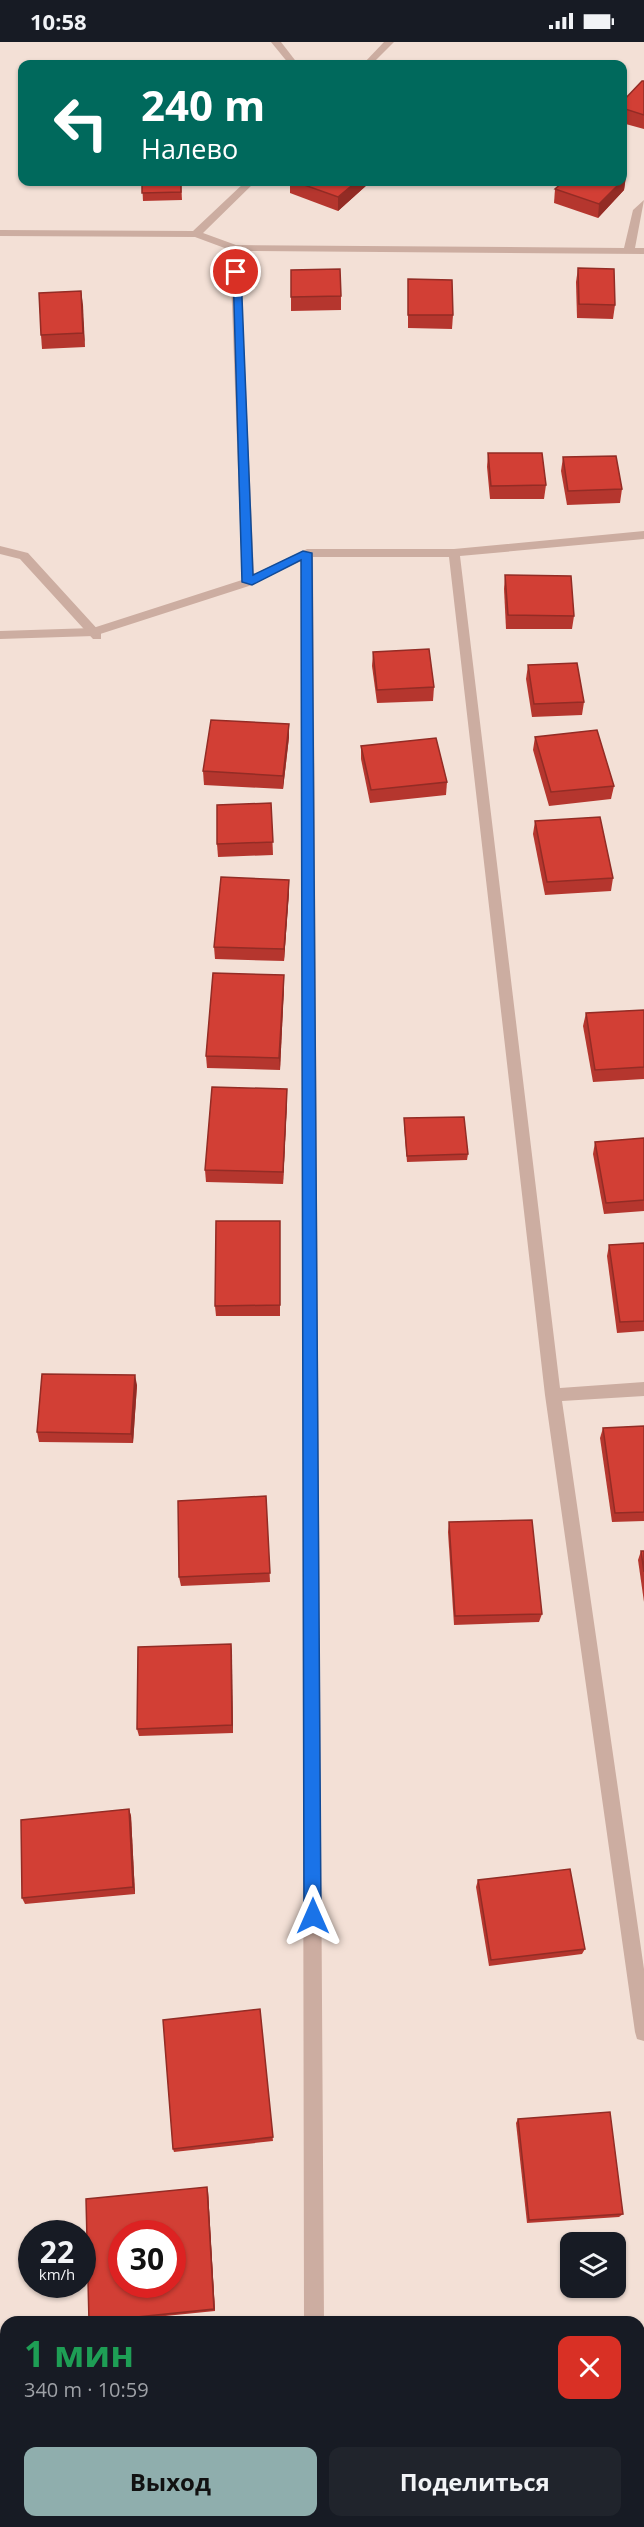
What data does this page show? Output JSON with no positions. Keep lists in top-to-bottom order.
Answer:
{
  "page": {
    "status": "10:58",
    "turn": ["240 m", "Налево"],
    "speed": "22 km/h",
    "limit": "30",
    "heading": ["1 мин", "340 m · 10:59"],
    "buttons": ["Выход", "Поделиться"]
  }
}
